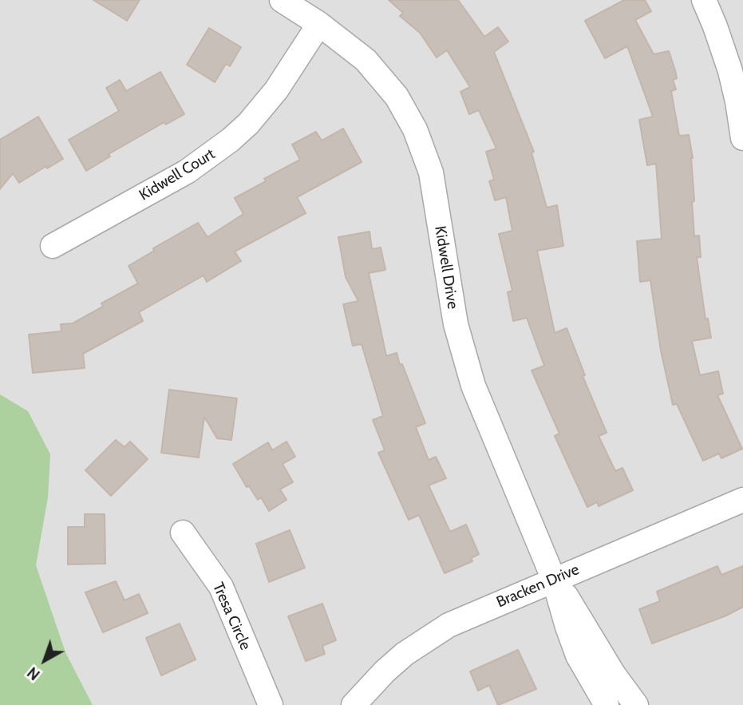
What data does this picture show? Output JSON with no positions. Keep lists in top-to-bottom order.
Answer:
{
  "streets": {
    "street": [
      "Kidwell Court",
      "Kidwell Drive",
      "Bracken Drive",
      "Tresa Circle"
    ]
  },
  "crossings": [
    ["Kidwell Court", "Kidwell Drive"],
    ["Kidwell Drive", "Bracken Drive"]
  ],
  "north": "bottom left"
}
